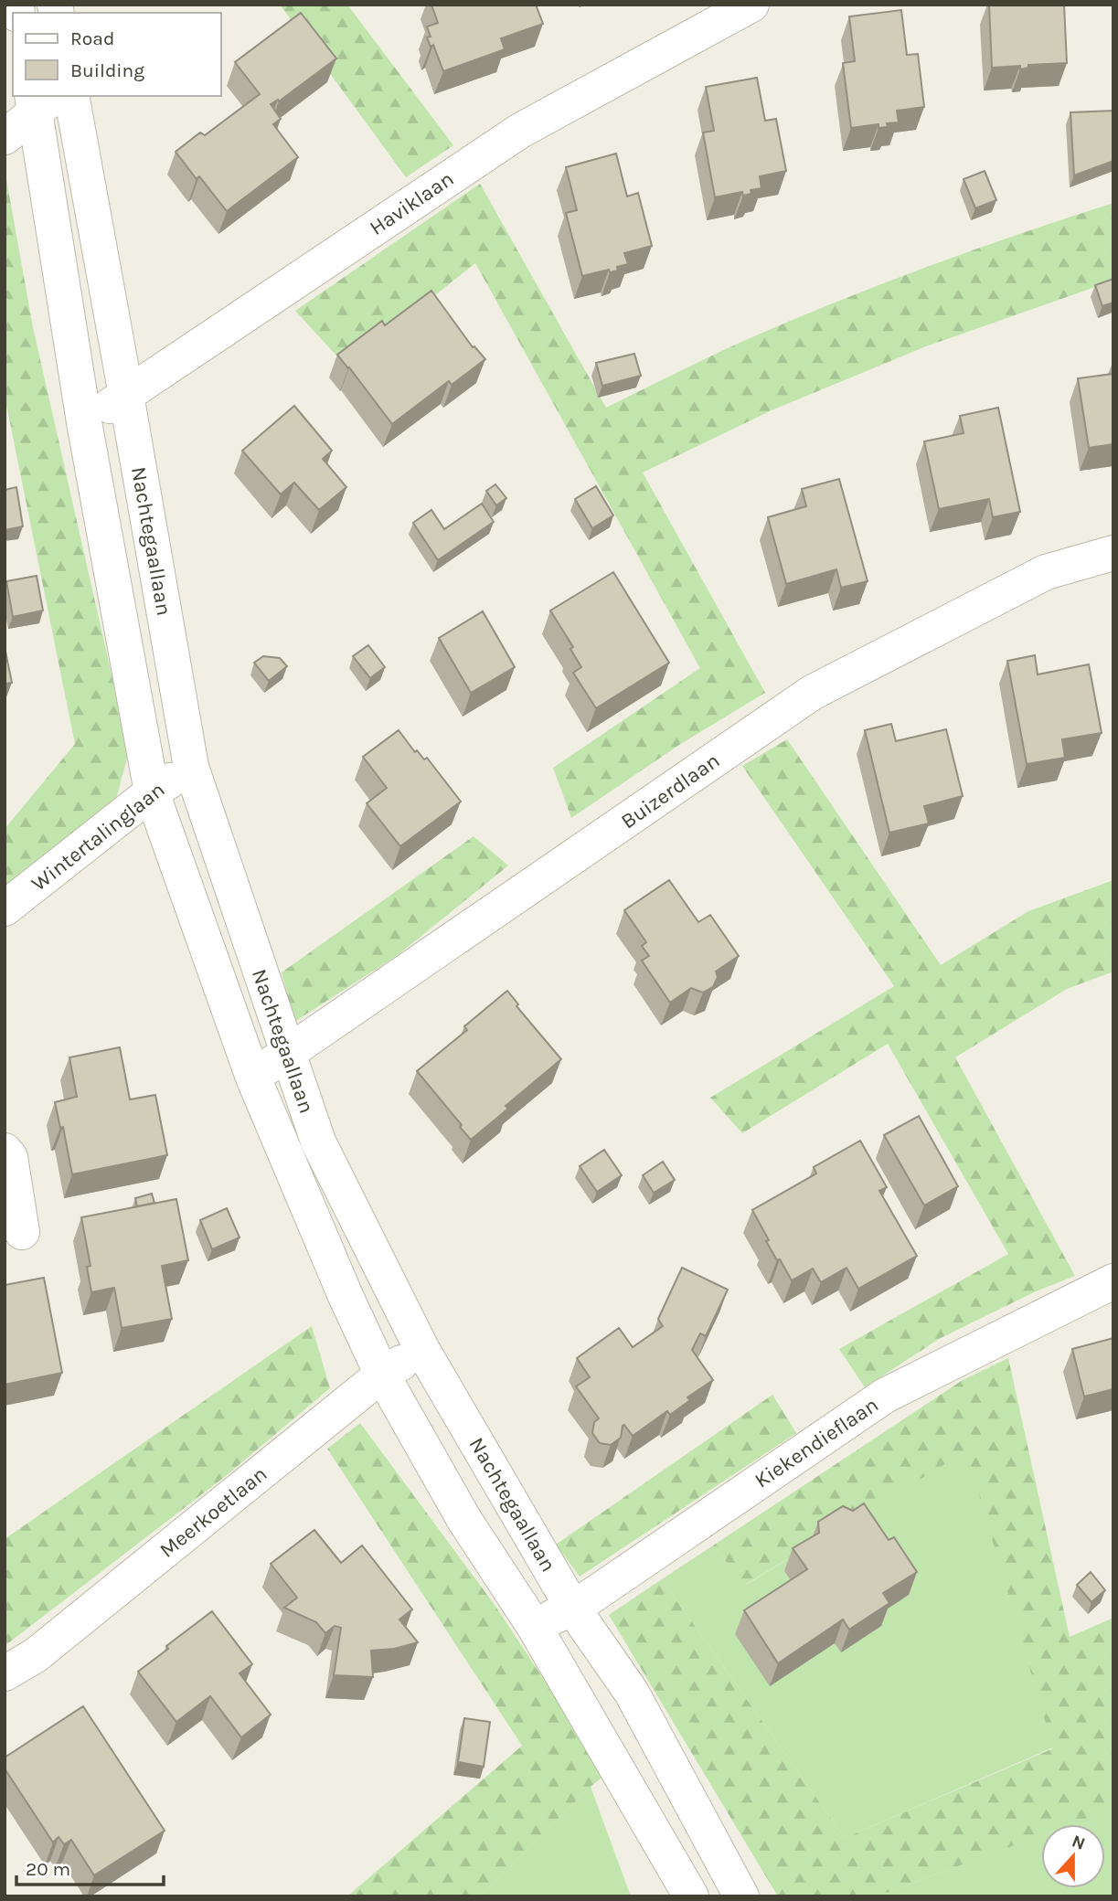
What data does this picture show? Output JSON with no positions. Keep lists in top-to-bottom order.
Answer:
{
  "streets": {
    "street": [
      "Haviklaan",
      "Nachtegaallaan",
      "Buizerdlaan",
      "Wintertalinglaan",
      "Kiekendieflaan",
      "Meerkoetlaan"
    ]
  },
  "crossings": [
    ["Haviklaan", "Nachtegaallaan"],
    ["Nachtegaallaan", "Buizerdlaan"],
    ["Nachtegaallaan", "Wintertalinglaan"],
    ["Nachtegaallaan", "Kiekendieflaan"],
    ["Nachtegaallaan", "Meerkoetlaan"]
  ],
  "legend": ["Road", "Building"],
  "scale_bar": "20 m",
  "north": "top"
}
